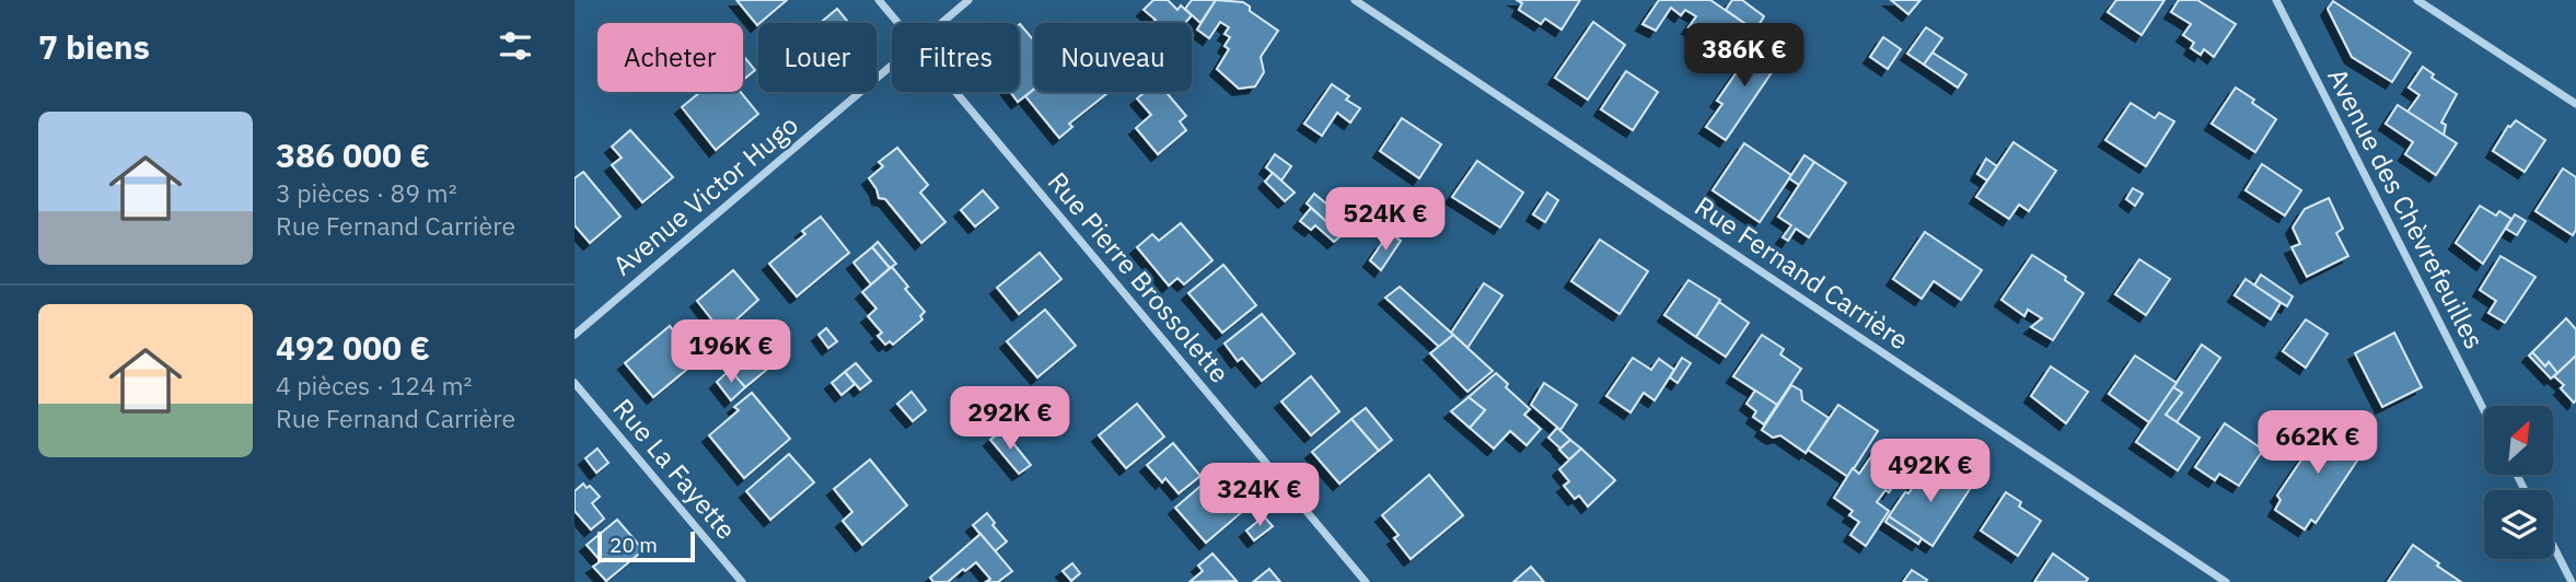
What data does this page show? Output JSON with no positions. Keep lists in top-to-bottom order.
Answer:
{
  "streets": {
    "street": [
      "Avenue Victor Hugo",
      "Avenue des Chèvrefeuilles",
      "Rue Fernand Carrière",
      "Rue Pierre Brossolette",
      "Rue La Fayette"
    ]
  },
  "scale_bar": "20 m",
  "north": "top right",
  "page": {
    "heading": "7 biens",
    "price": [
      "386K €",
      "524K €",
      "196K €",
      "292K €",
      "662K €",
      "492K €",
      "324K €"
    ],
    "chip": [
      "Acheter",
      "Louer",
      "Filtres",
      "Nouveau"
    ],
    "list": [
      {
        "name": "386 000 €",
        "note": "3 pièces · 89 m² · Rue Fernand Carrière"
      },
      {
        "name": "492 000 €",
        "note": "4 pièces · 124 m² · Rue Fernand Carrière"
      }
    ],
    "scale": "20 m"
  }
}
